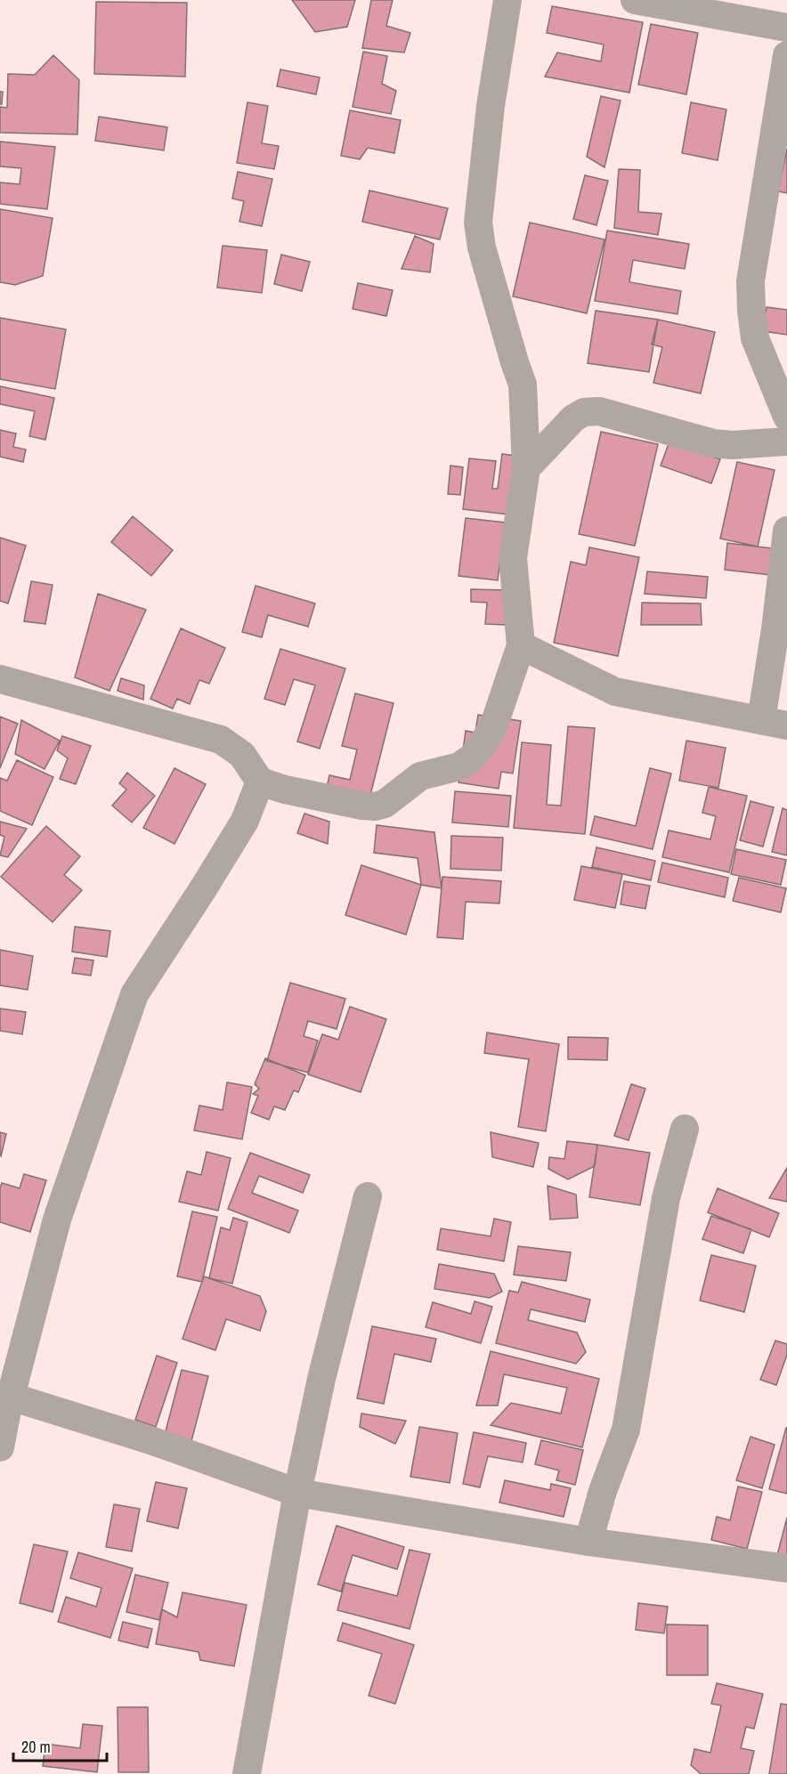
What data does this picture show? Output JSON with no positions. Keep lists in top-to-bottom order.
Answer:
{
  "scale_bar": "20 m"
}
